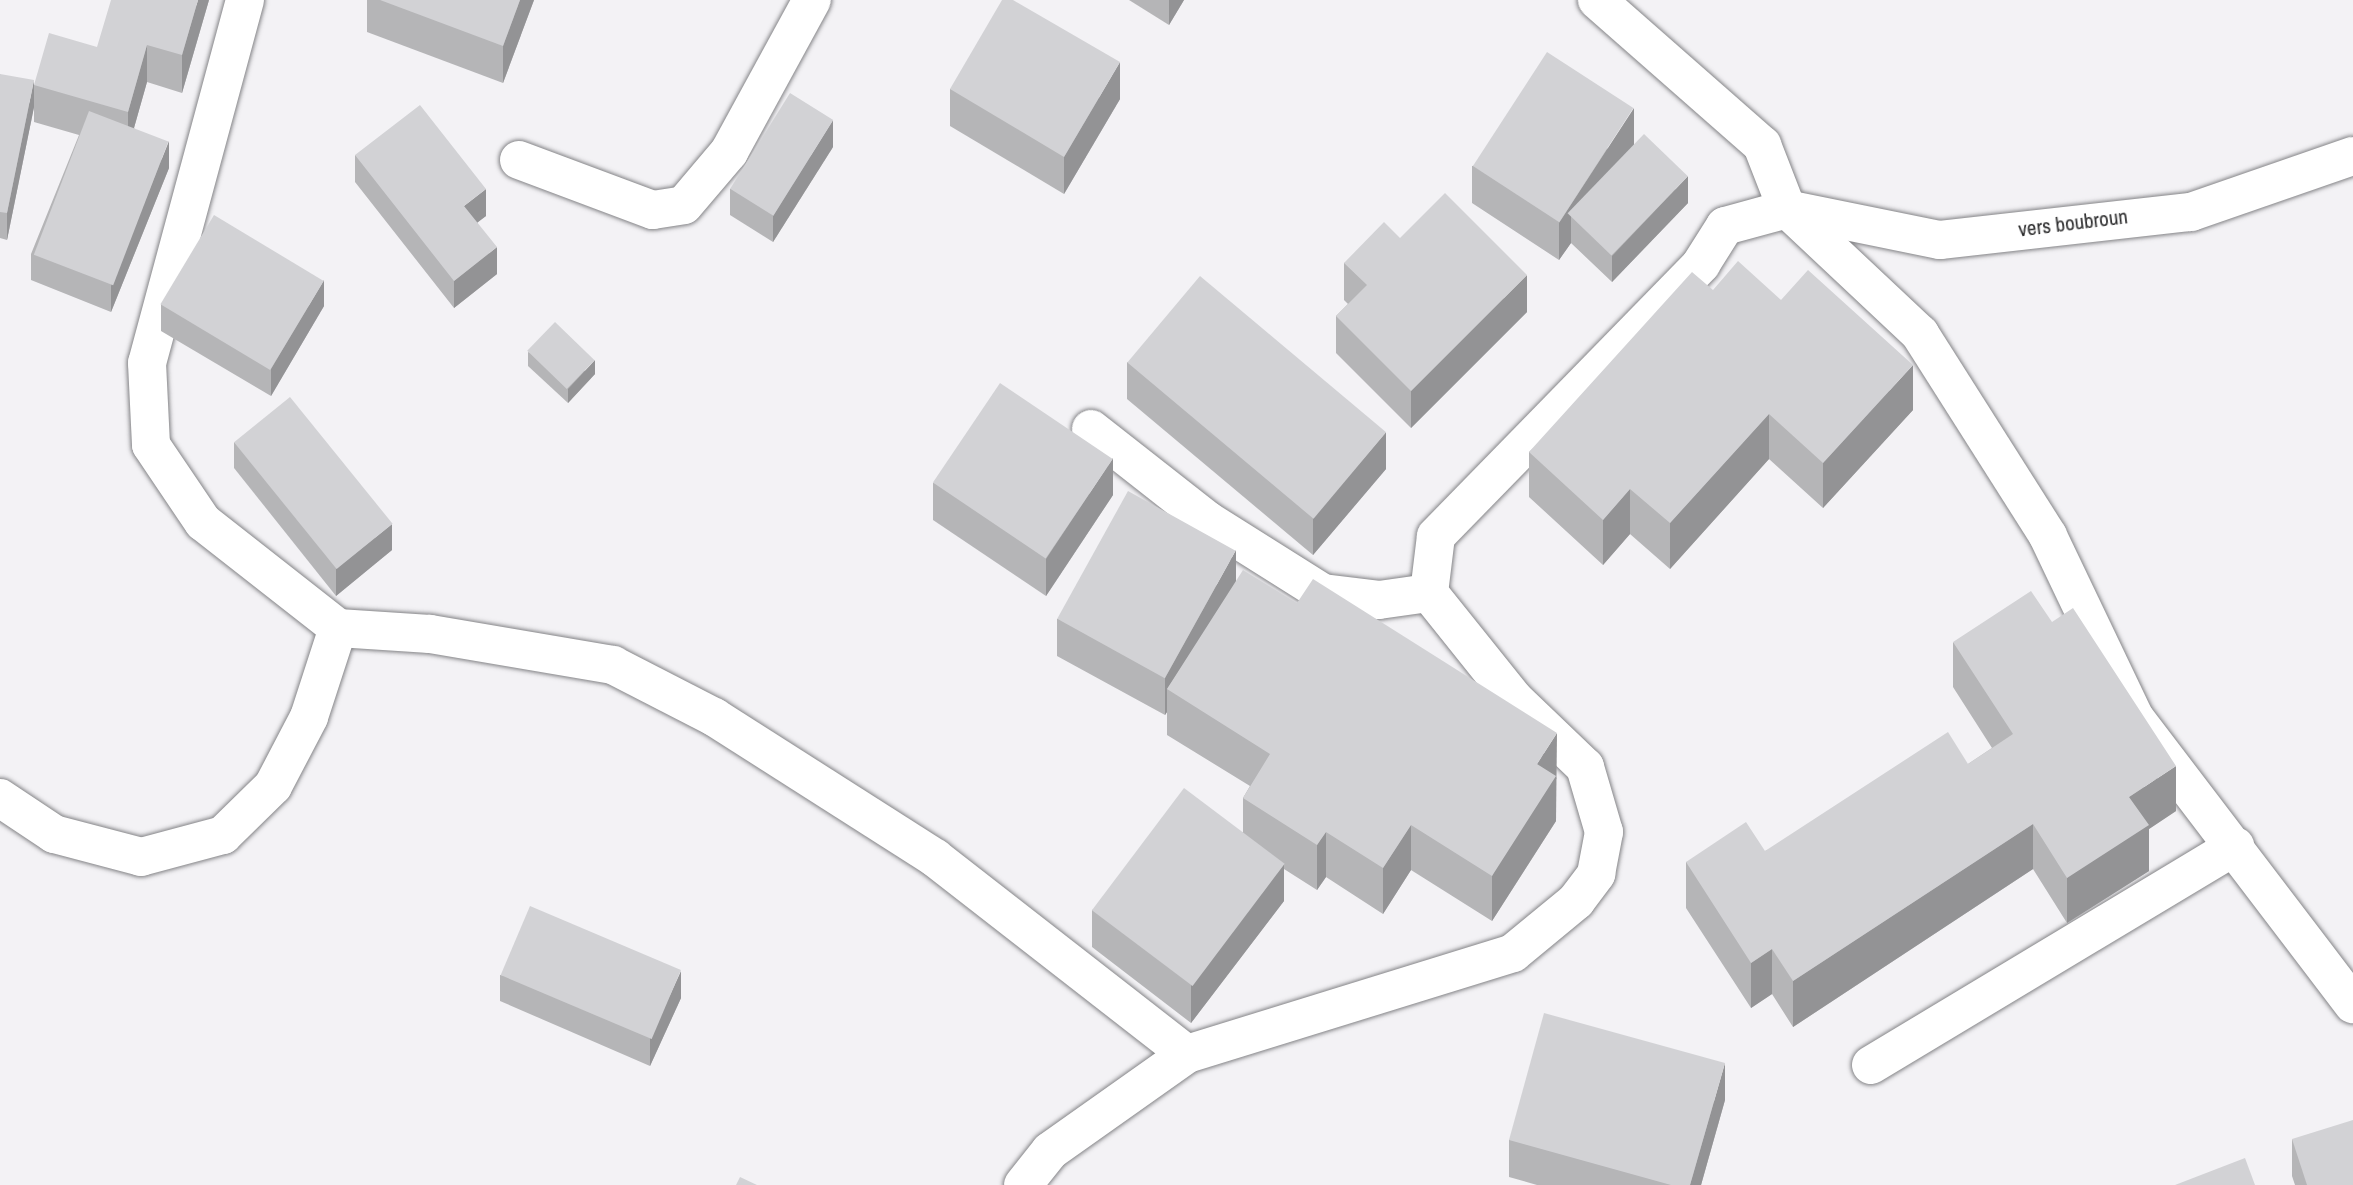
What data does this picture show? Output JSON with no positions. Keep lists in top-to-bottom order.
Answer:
{
  "streets": {
    "street": ["vers boubroun"]
  }
}
